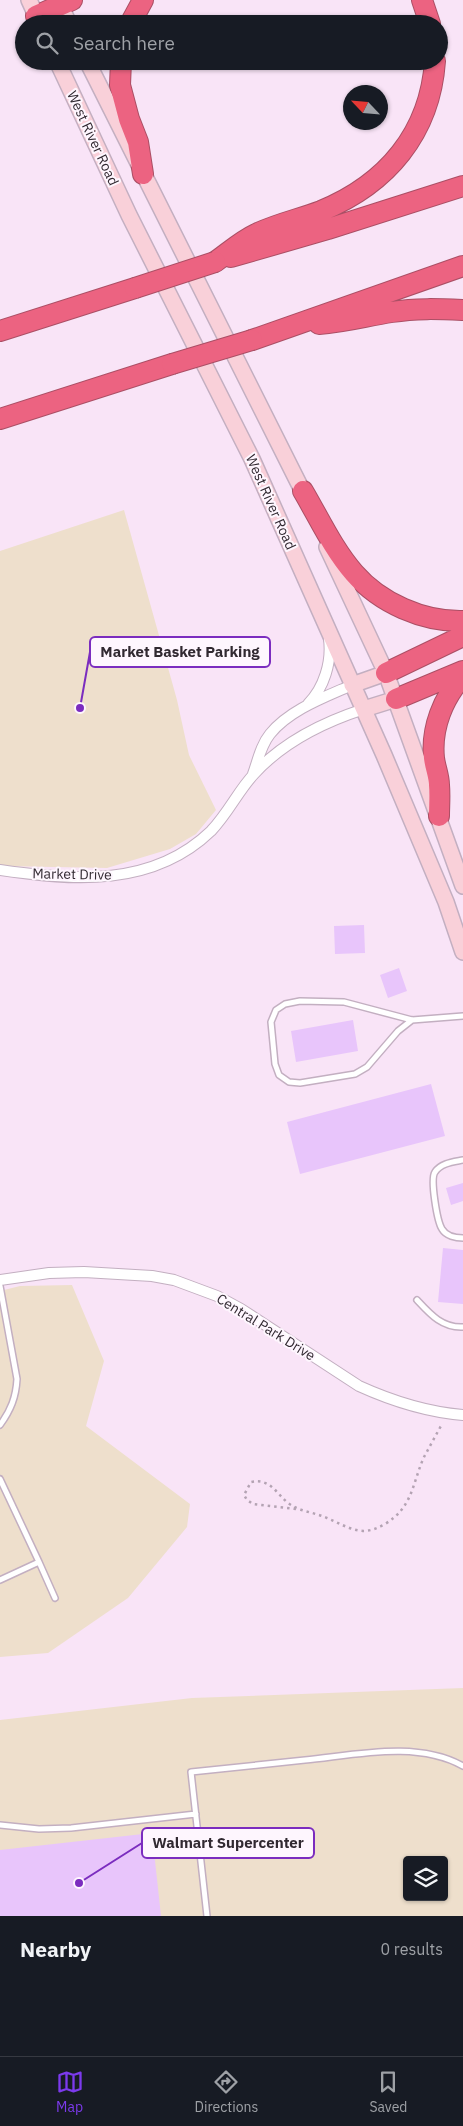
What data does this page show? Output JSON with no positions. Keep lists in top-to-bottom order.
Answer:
{
  "streets": {
    "main road": ["West River Road"],
    "street": ["Market Drive", "Central Park Drive"]
  },
  "crossings": [
    ["West River Road", "Market Drive"]
  ],
  "places": ["Market Basket Parking", "Walmart Supercenter"],
  "north": "top left",
  "page": {
    "search": "Search here",
    "heading": ["Nearby", "0 results"],
    "nav": ["Map", "Directions", "Saved"]
  }
}
